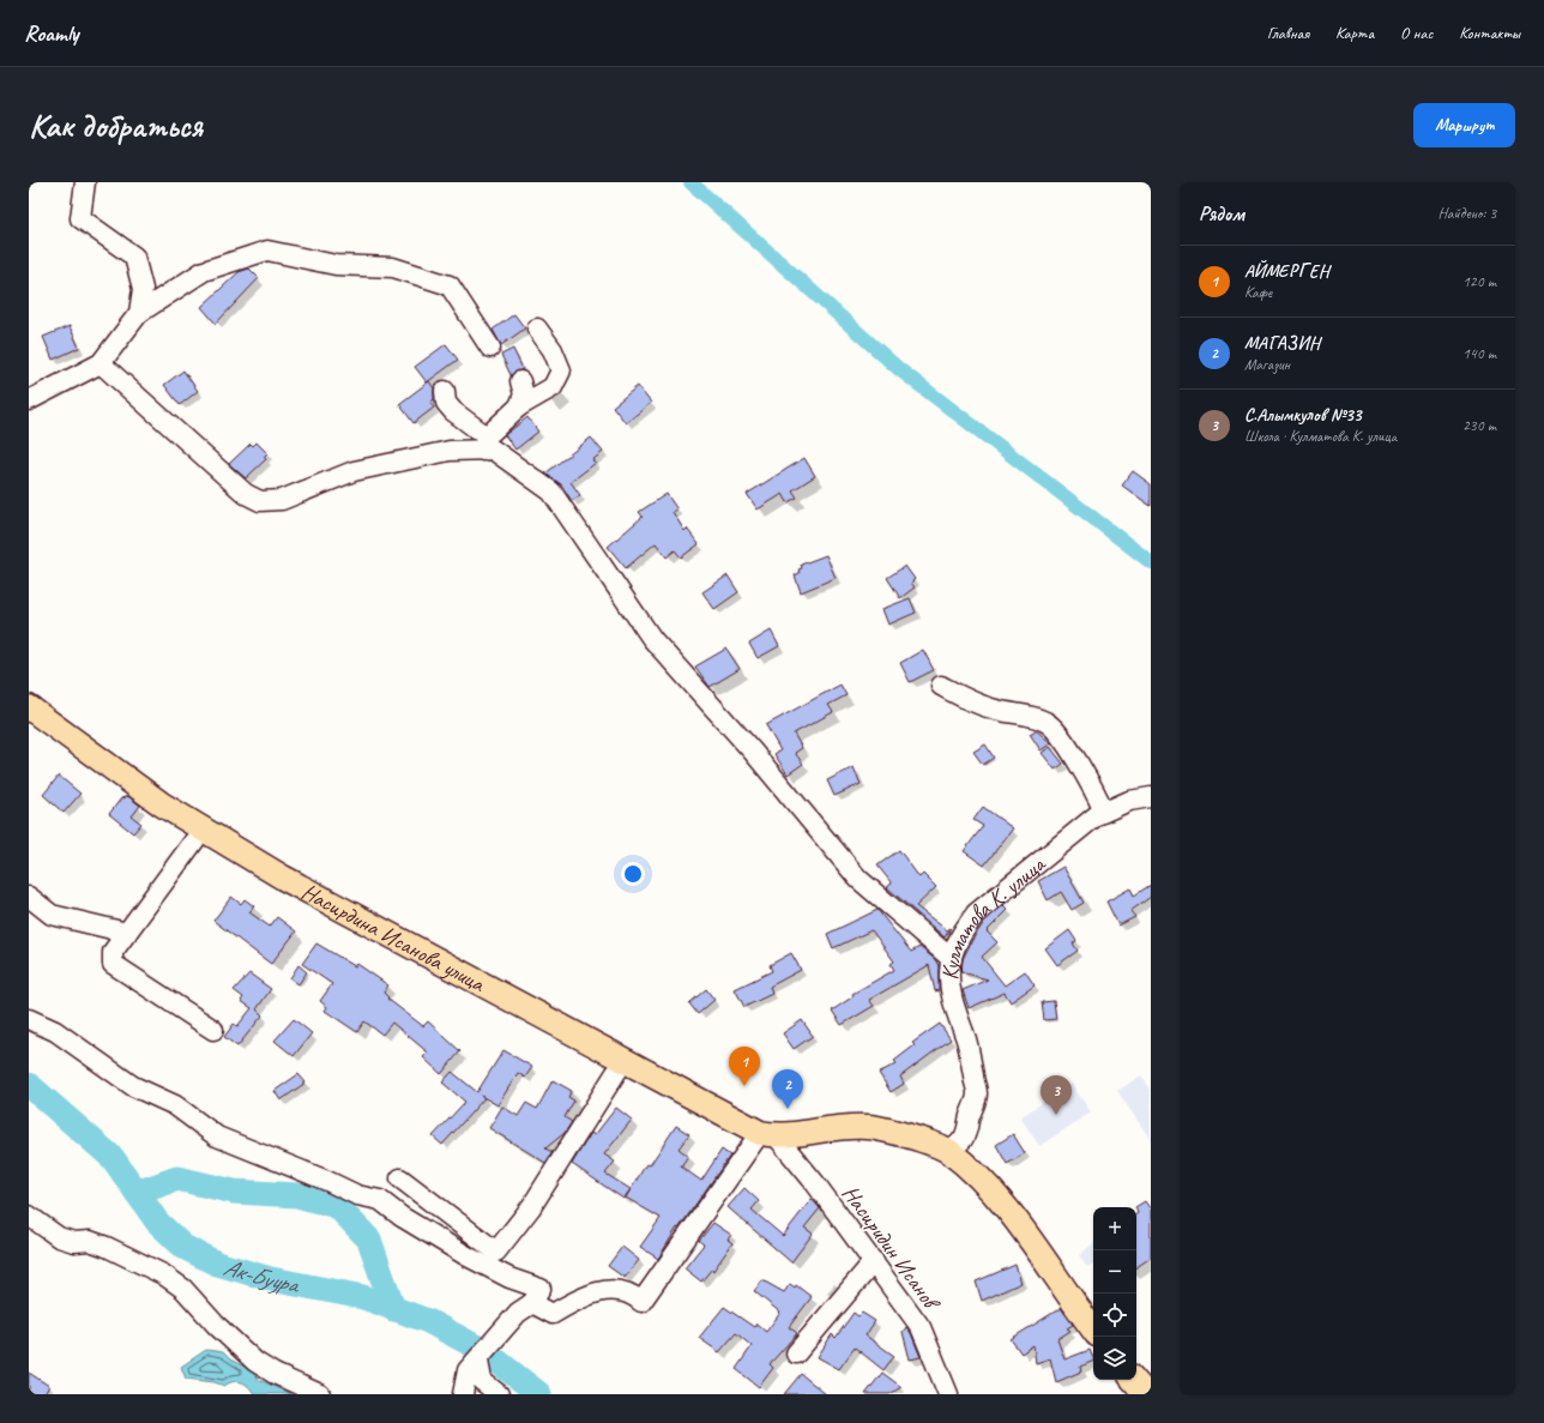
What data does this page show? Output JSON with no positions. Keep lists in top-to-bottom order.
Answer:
{
  "streets": {
    "main road": ["Насирдина Исанова улица"],
    "street": ["Кулматова К. улица", "Насиридин Исанов"]
  },
  "crossings": [
    ["Насирдина Исанова улица", "Насиридин Исанов"]
  ],
  "water": ["Ак-Буура"],
  "page": {
    "header": "Roamly",
    "nav": [
      "Главная",
      "Карта",
      "О нас",
      "Контакты"
    ],
    "buttons": "Маршрут",
    "title": "Как добраться",
    "heading": ["Рядом", "Найдено: 3"],
    "list": [
      {
        "mark": "1",
        "name": "АЙМЕРГЕН",
        "note": "Кафе",
        "value": "120 m"
      },
      {
        "mark": "2",
        "name": "МАГАЗИН",
        "note": "Магазин",
        "value": "140 m"
      },
      {
        "mark": "3",
        "name": "С.Алымкулов №33",
        "note": "Школа · Кулматова К. улица",
        "value": "230 m"
      }
    ],
    "pins": ["1", "2", "3"],
    "map_buttons": ["+", "−"]
  }
}
